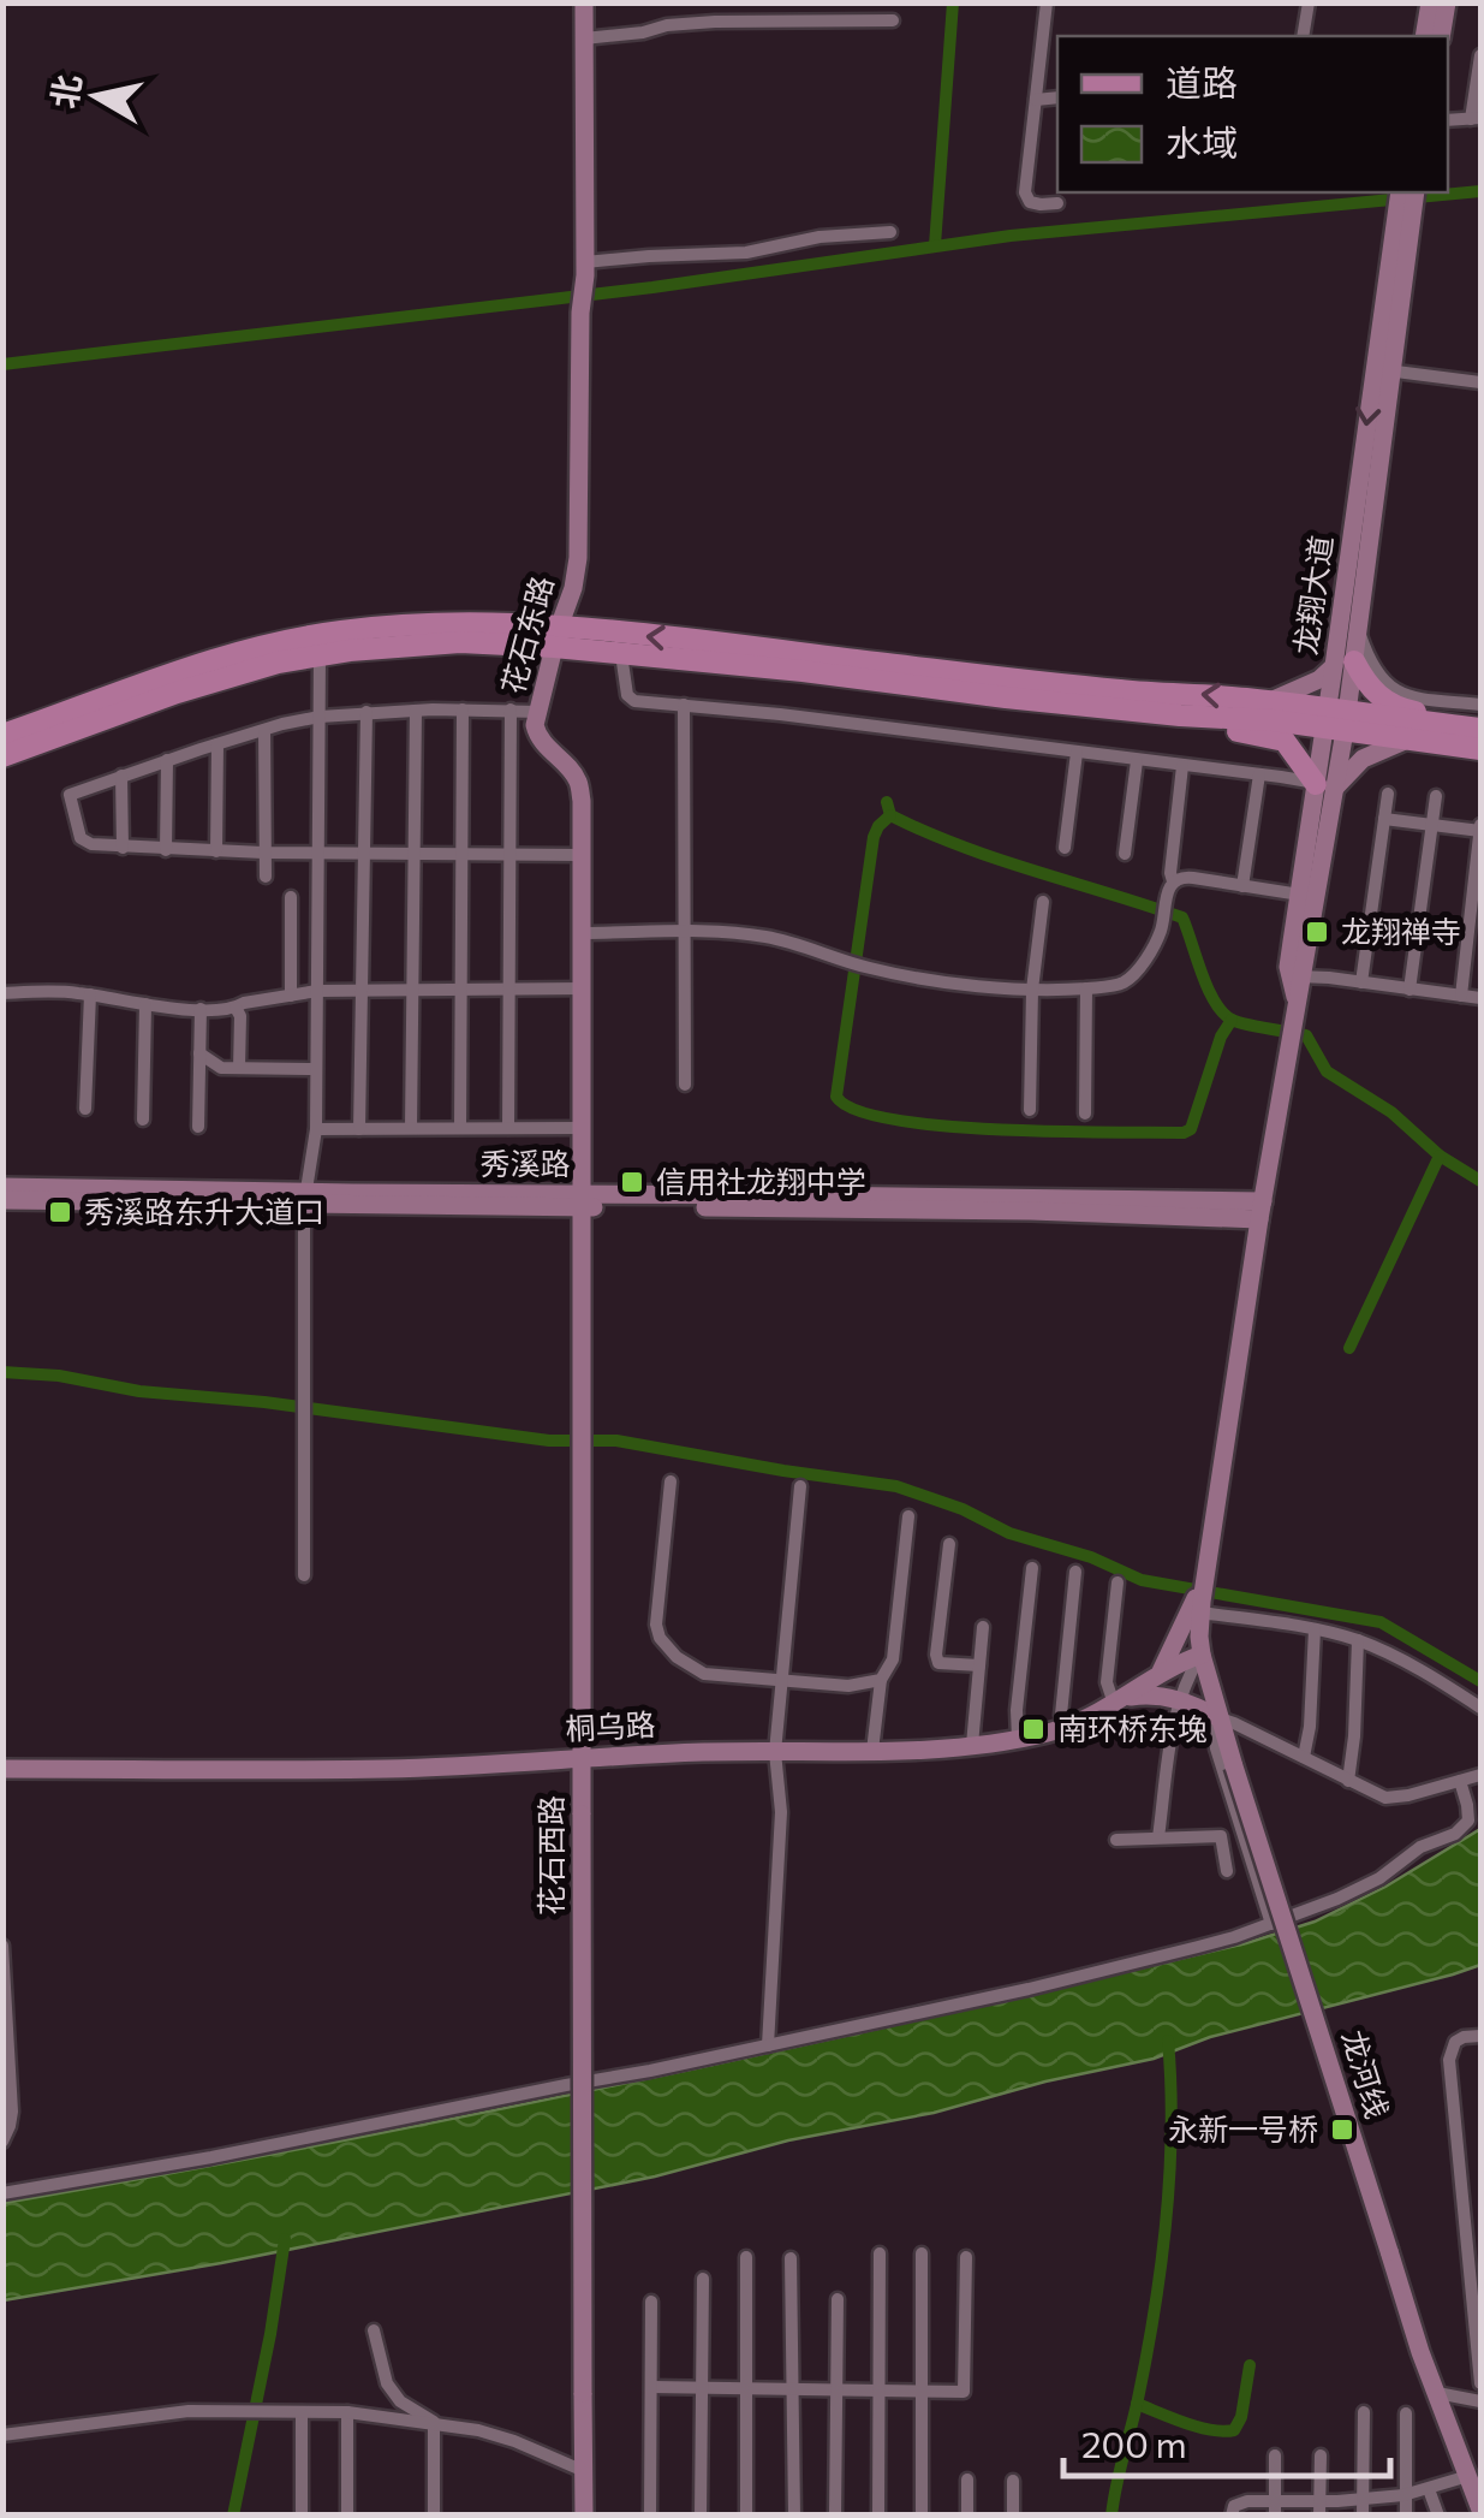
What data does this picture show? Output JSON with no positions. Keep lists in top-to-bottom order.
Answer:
{
  "streets": {
    "street": [
      "龙翔大道",
      "花石东路",
      "秀溪路",
      "桐乌路",
      "花石西路",
      "龙河线"
    ]
  },
  "crossings": [
    ["龙翔大道", "秀溪路"],
    ["龙翔大道", "桐乌路"],
    ["龙翔大道", "龙河线"],
    ["花石东路", "秀溪路"],
    ["花石东路", "花石西路"],
    ["秀溪路", "花石西路"],
    ["桐乌路", "花石西路"],
    ["桐乌路", "龙河线"]
  ],
  "places": {
    "transit": [
      "龙翔禅寺",
      "信用社龙翔中学",
      "秀溪路东升大道口",
      "南环桥东堍",
      "永新一号桥"
    ]
  },
  "legend": ["道路", "水域"],
  "scale_bar": "200 m",
  "north": "left"
}
